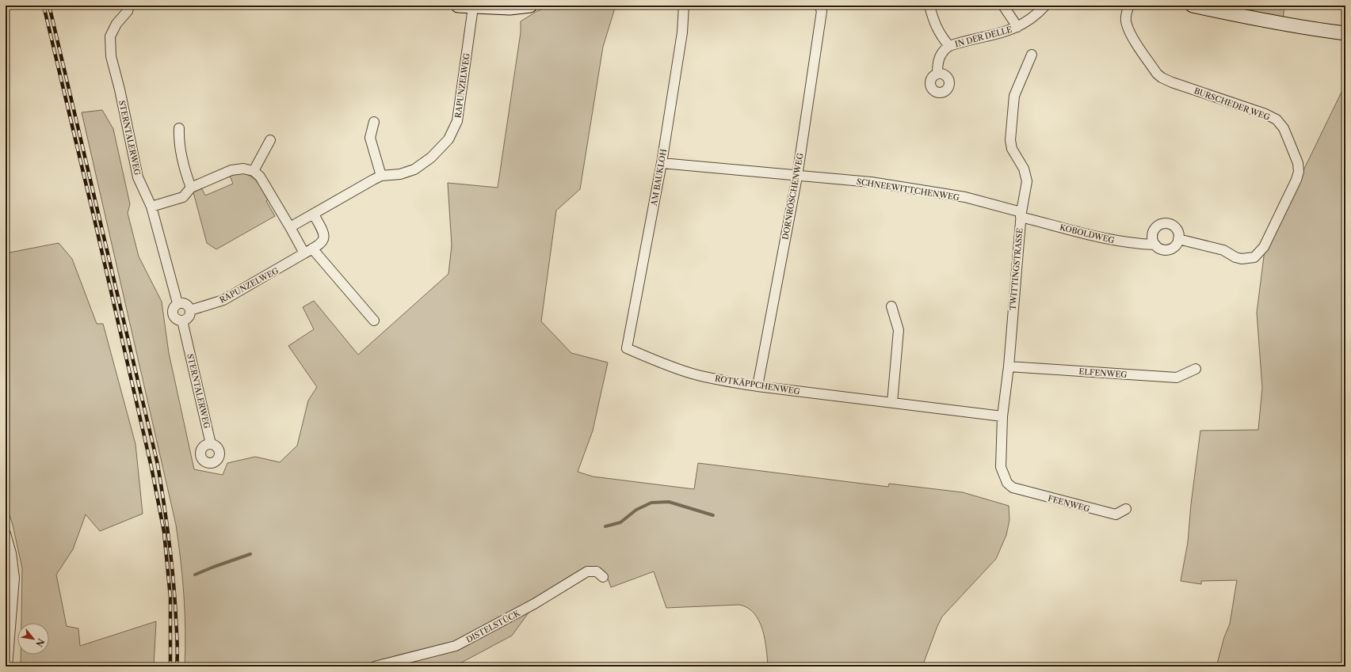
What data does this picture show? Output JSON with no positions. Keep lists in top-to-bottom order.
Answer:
{
  "streets": {
    "street": [
      "IN DER DELLE",
      "RAPUNZELWEG",
      "BURSCHEDER WEG",
      "STERNTALERWEG",
      "AM BAUKLOH",
      "SCHNEEWITTCHENWEG",
      "DORNRÖSCHENWEG",
      "KOBOLDWEG",
      "TWITTINGSTRASSE",
      "ELFENWEG",
      "ROTKÄPPCHENWEG",
      "FEENWEG",
      "DISTELSTÜCK"
    ]
  },
  "crossings": [
    ["RAPUNZELWEG", "STERNTALERWEG"],
    ["BURSCHEDER WEG", "KOBOLDWEG"],
    ["AM BAUKLOH", "SCHNEEWITTCHENWEG"],
    ["AM BAUKLOH", "ROTKÄPPCHENWEG"],
    ["SCHNEEWITTCHENWEG", "DORNRÖSCHENWEG"],
    ["SCHNEEWITTCHENWEG", "KOBOLDWEG"],
    ["SCHNEEWITTCHENWEG", "TWITTINGSTRASSE"],
    ["DORNRÖSCHENWEG", "ROTKÄPPCHENWEG"],
    ["KOBOLDWEG", "TWITTINGSTRASSE"],
    ["TWITTINGSTRASSE", "ELFENWEG"],
    ["TWITTINGSTRASSE", "ROTKÄPPCHENWEG"],
    ["TWITTINGSTRASSE", "FEENWEG"]
  ],
  "north": "bottom right"
}
